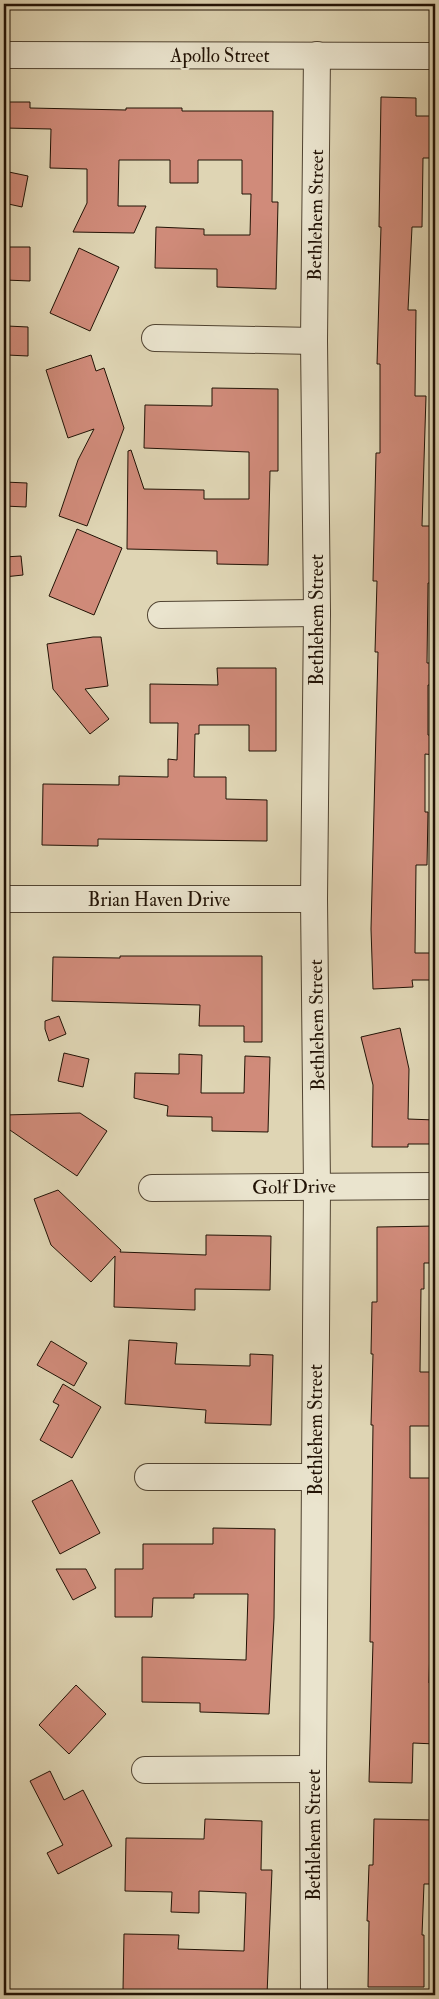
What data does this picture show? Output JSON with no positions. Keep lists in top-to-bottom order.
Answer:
{
  "streets": {
    "street": [
      "Apollo Street",
      "Bethlehem Street",
      "Brian Haven Drive",
      "Golf Drive"
    ]
  },
  "crossings": [
    ["Apollo Street", "Bethlehem Street"],
    ["Bethlehem Street", "Brian Haven Drive"],
    ["Bethlehem Street", "Golf Drive"]
  ]
}
